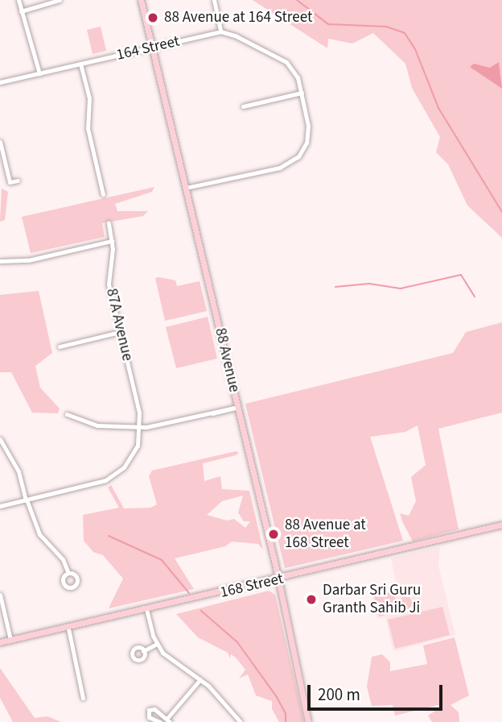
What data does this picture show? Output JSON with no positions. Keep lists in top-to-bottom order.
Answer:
{
  "streets": {
    "main road": ["88 Avenue", "168 Street"],
    "street": ["164 Street", "87A Avenue"]
  },
  "crossings": [
    ["164 Street", "88 Avenue"],
    ["88 Avenue", "168 Street"]
  ],
  "places": ["88 Avenue at 164 Street", "88 Avenue at 168 Street", "Darbar Sri Guru Granth Sahib Ji"],
  "scale_bar": "200 m"
}
